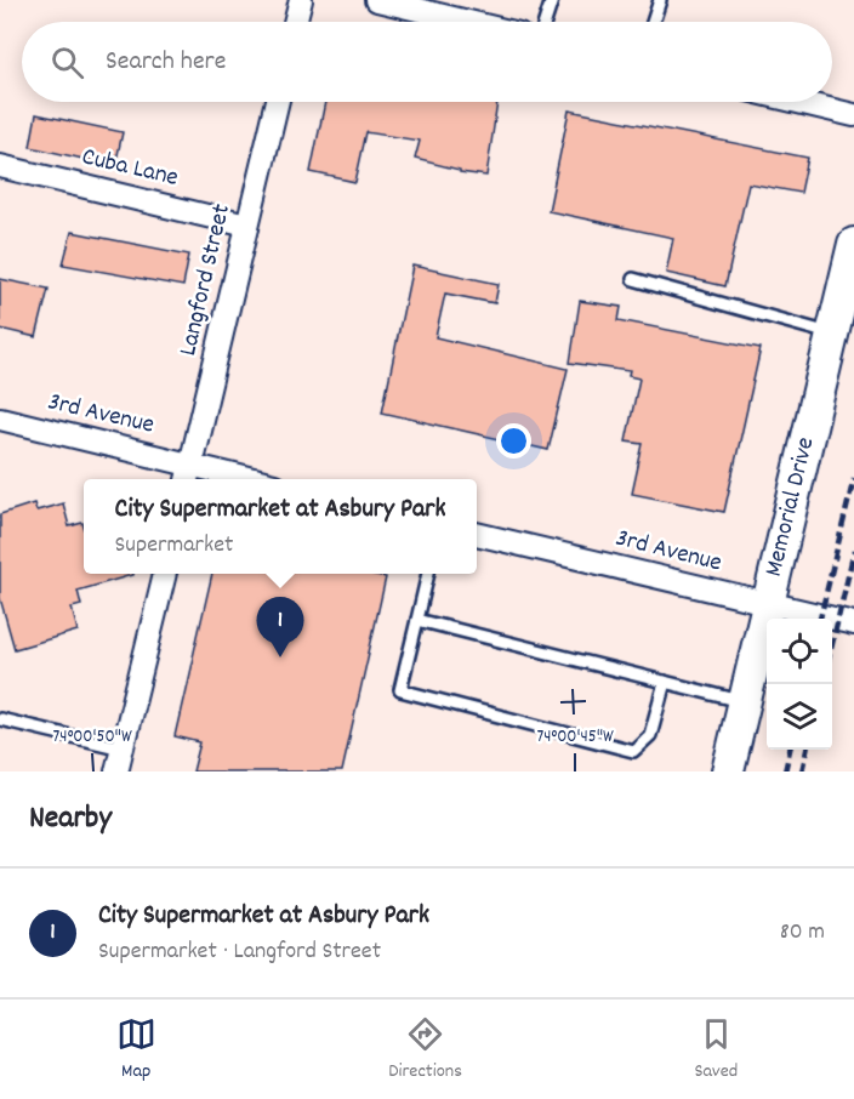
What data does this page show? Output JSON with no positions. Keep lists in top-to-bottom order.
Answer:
{
  "streets": {
    "street": [
      "Cuba Lane",
      "Langford Street",
      "3rd Avenue",
      "Memorial Drive"
    ]
  },
  "crossings": [
    ["Cuba Lane", "Langford Street"],
    ["Langford Street", "3rd Avenue"],
    ["3rd Avenue", "Memorial Drive"]
  ],
  "page": {
    "search": "Search here",
    "popup": ["City Supermarket at Asbury Park", "Supermarket"],
    "pins": "1",
    "heading": "Nearby",
    "list": [
      {
        "mark": "1",
        "name": "City Supermarket at Asbury Park",
        "note": "Supermarket · Langford Street",
        "value": "80 m"
      }
    ],
    "nav": ["Map", "Directions", "Saved"]
  },
  "coordinates": ["74°00'50\"W", "74°00'45\"W"]
}
